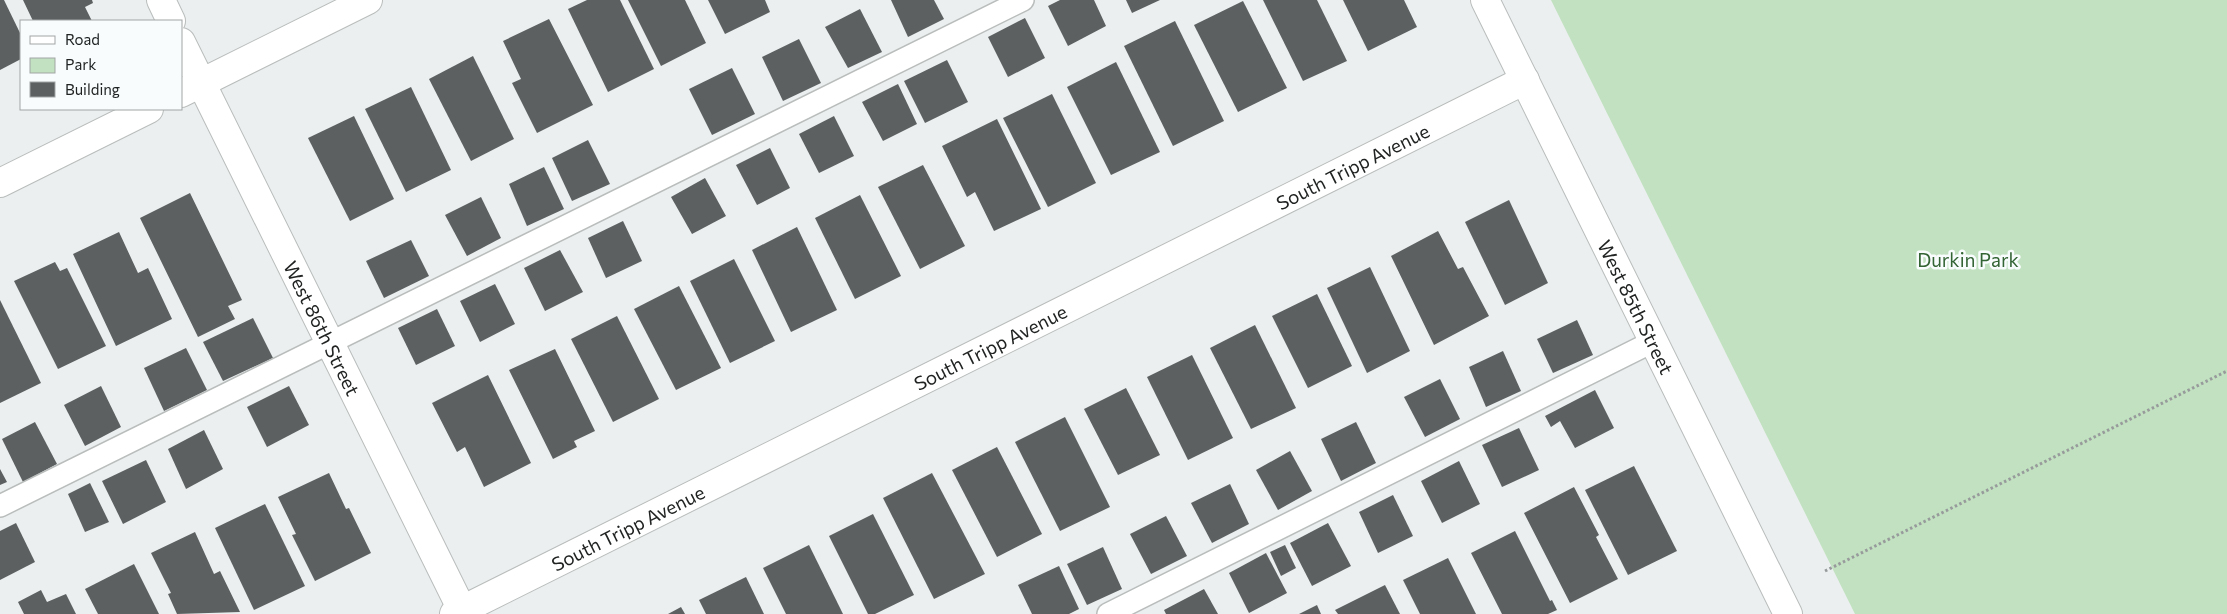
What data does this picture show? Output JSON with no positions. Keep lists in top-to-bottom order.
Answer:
{
  "streets": {
    "street": ["South Tripp Avenue", "West 85th Street", "West 86th Street"]
  },
  "crossings": [
    ["South Tripp Avenue", "West 85th Street"],
    ["South Tripp Avenue", "West 86th Street"]
  ],
  "parks": ["Durkin Park"],
  "legend": ["Road", "Park", "Building"]
}
